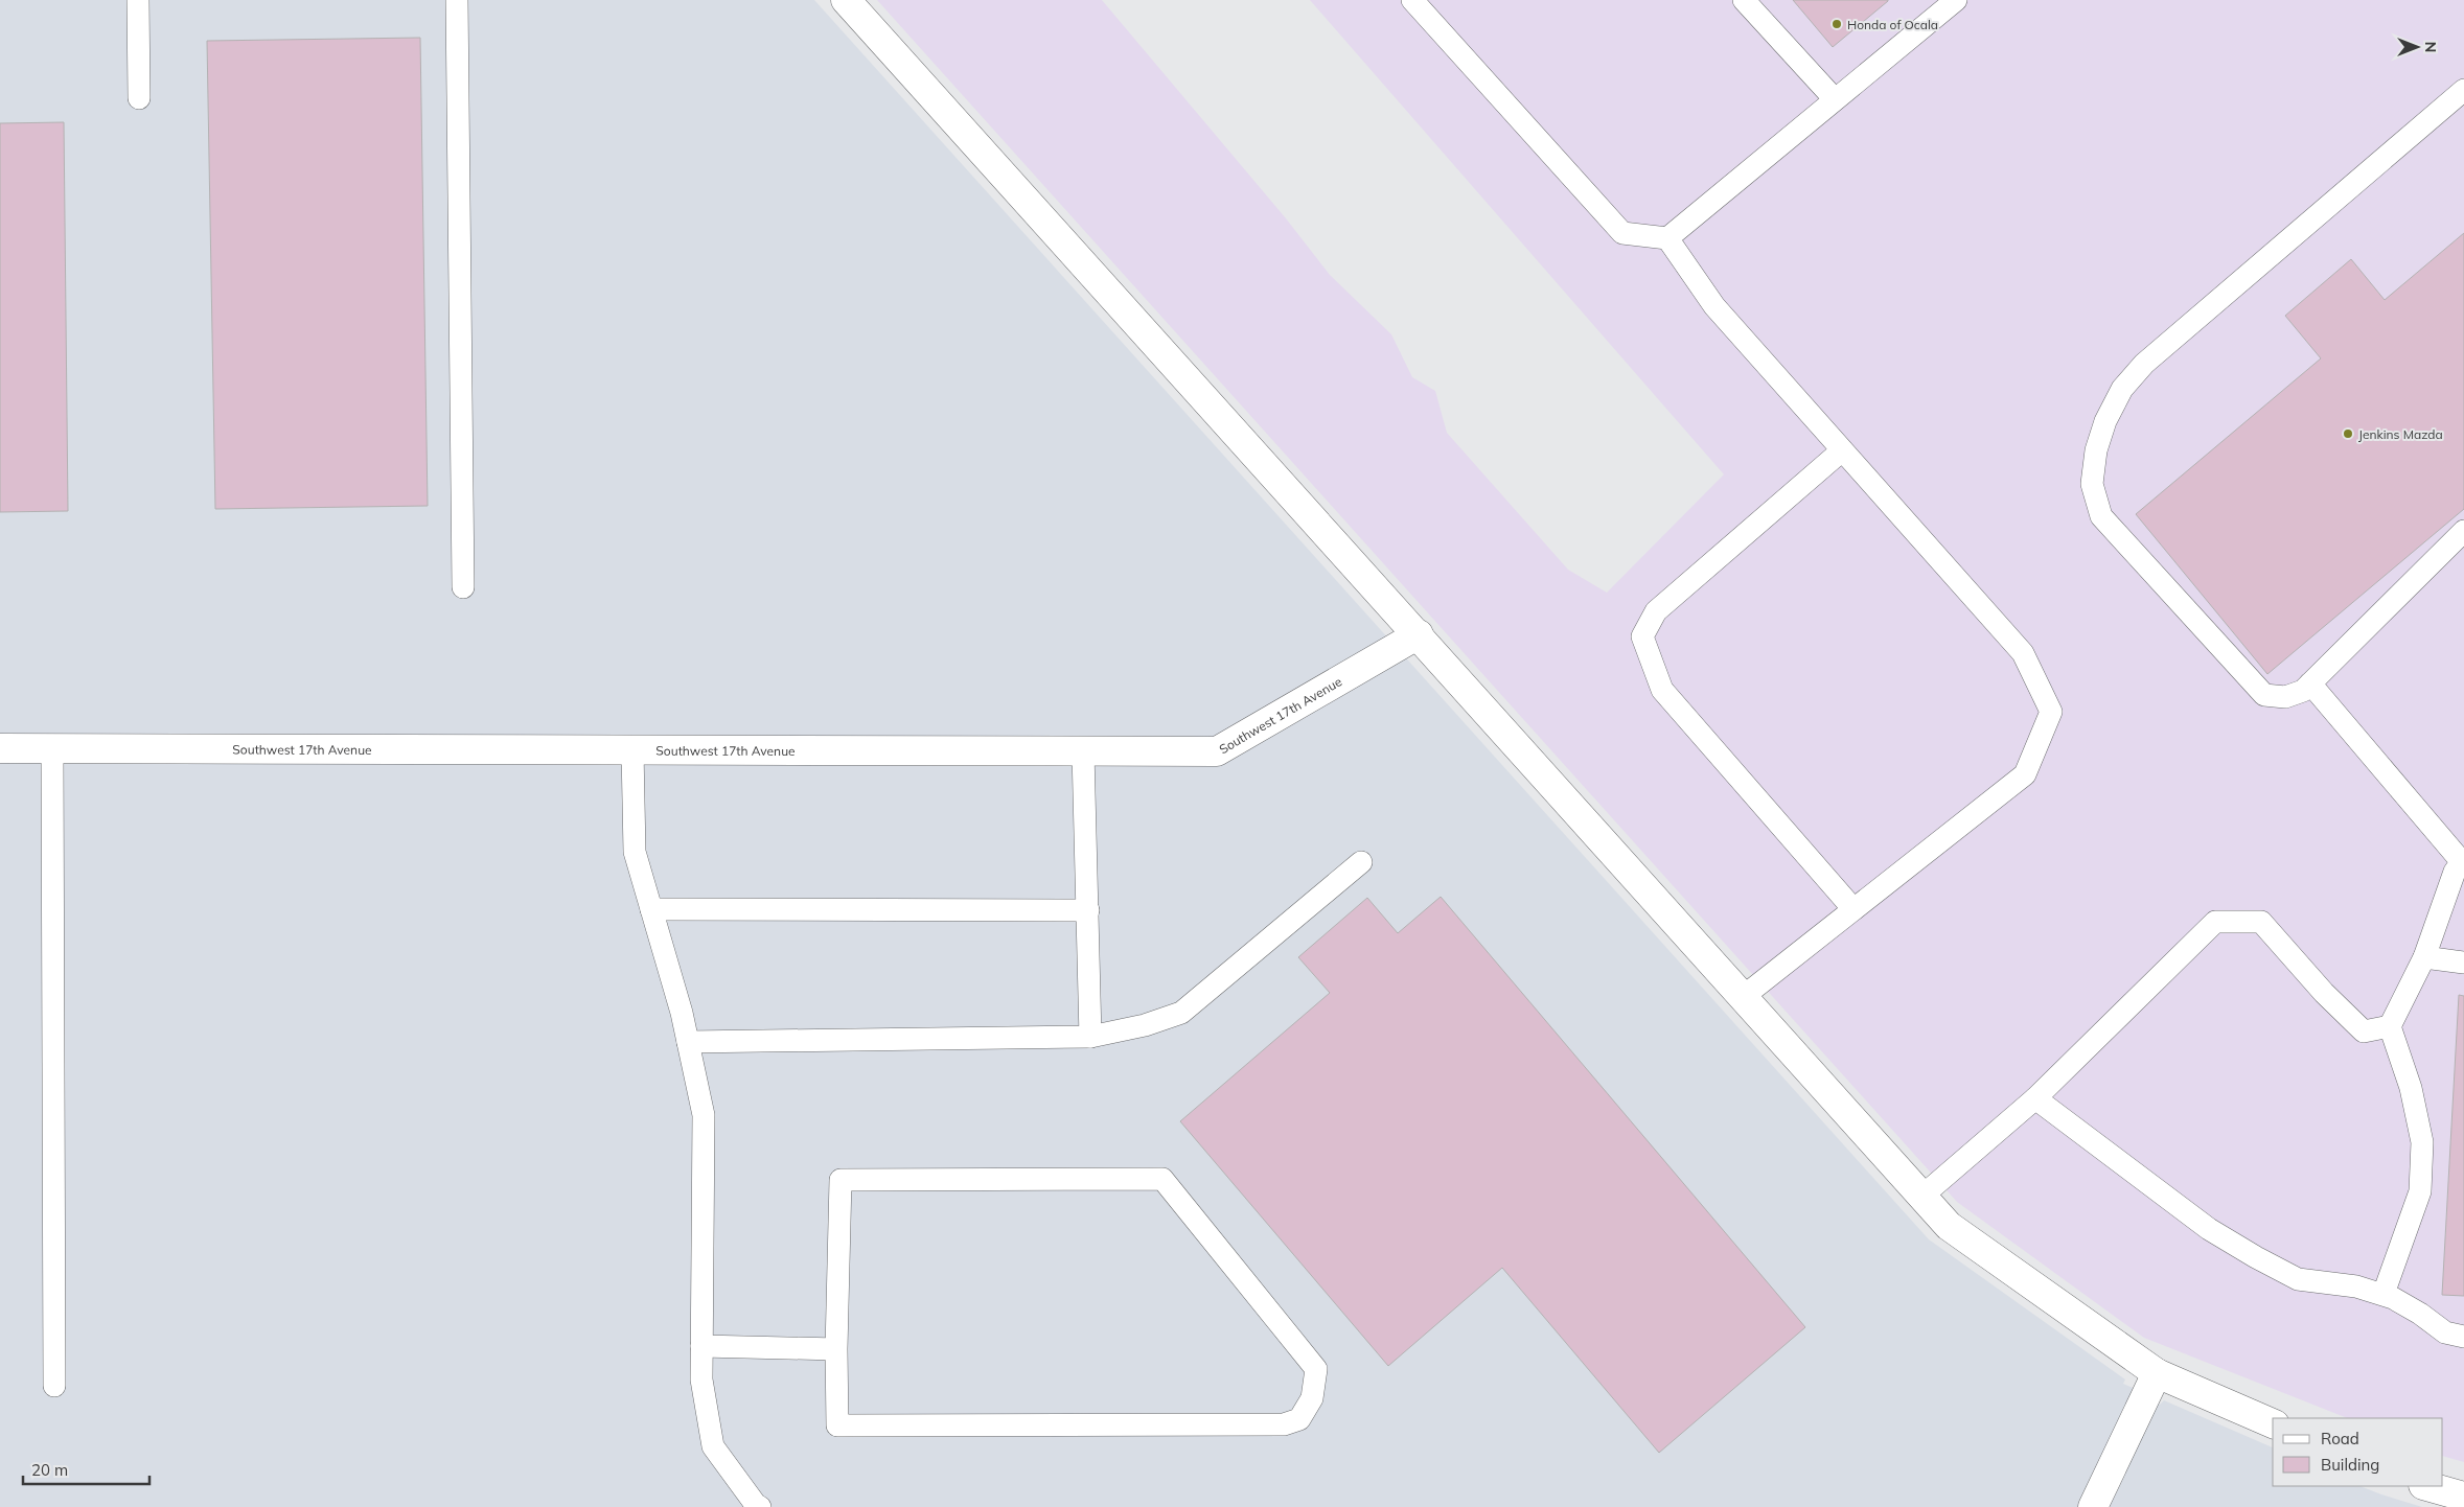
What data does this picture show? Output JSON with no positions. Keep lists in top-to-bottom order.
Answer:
{
  "streets": {
    "main road": ["Southwest 17th Avenue"]
  },
  "places": ["Honda of Ocala", "Jenkins Mazda"],
  "legend": ["Road", "Building"],
  "scale_bar": "20 m",
  "north": "right"
}
